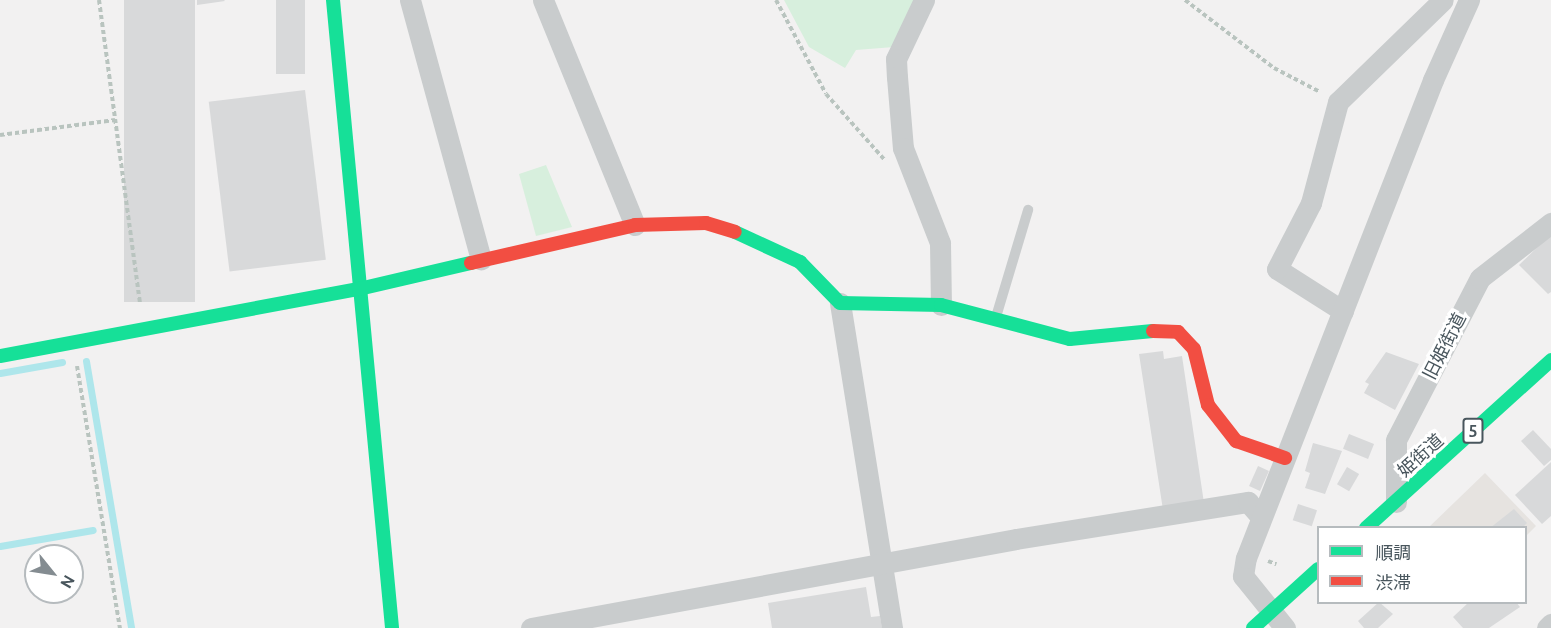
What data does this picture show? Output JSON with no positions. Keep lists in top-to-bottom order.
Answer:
{
  "streets": {
    "street": ["旧姫街道", "5", "姫街道"]
  },
  "crossings": [
    ["旧姫街道", "姫街道"]
  ],
  "legend": ["順調", "渋滞"],
  "north": "bottom right"
}
